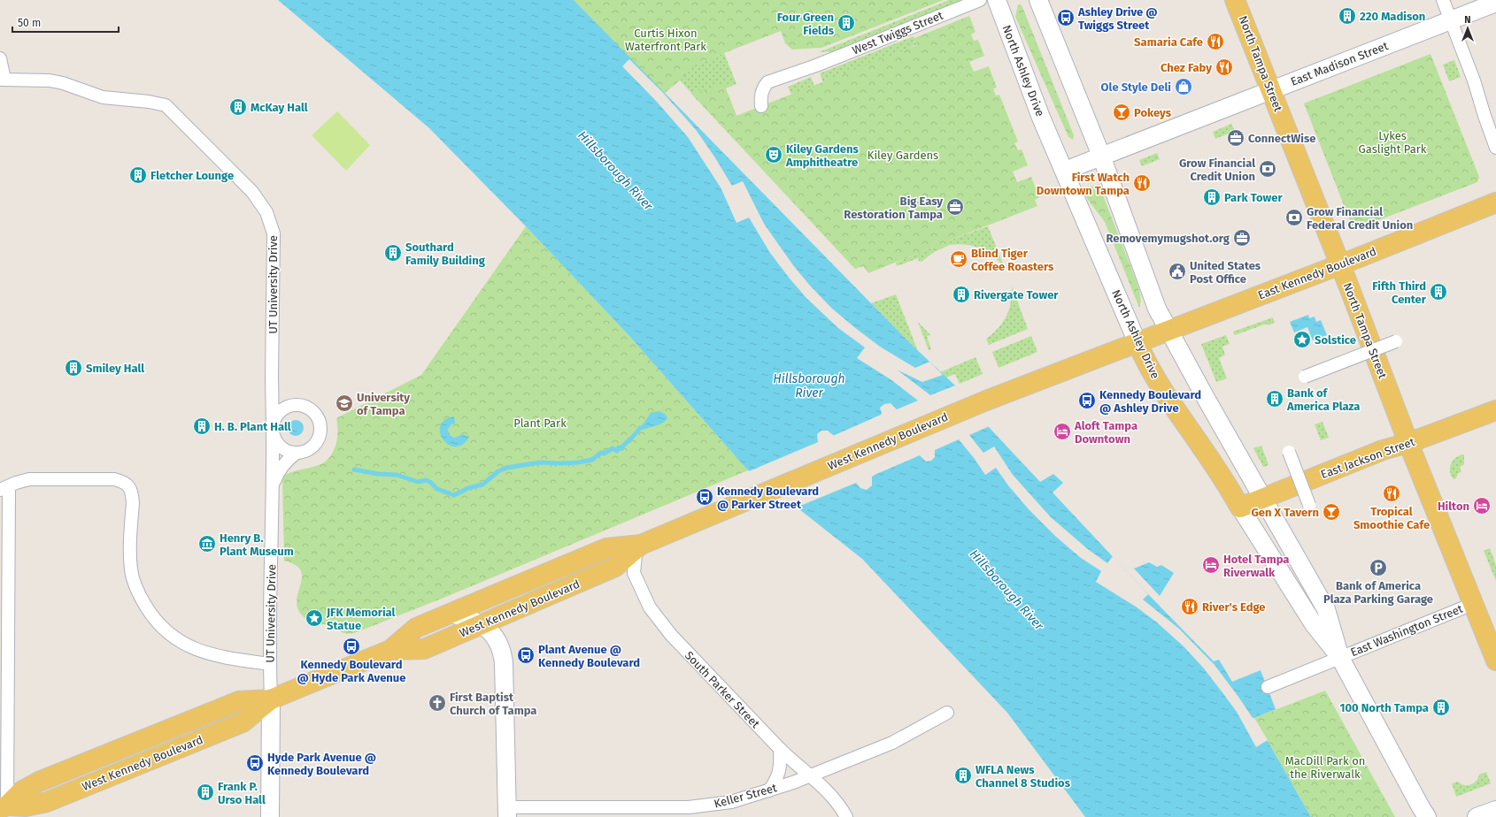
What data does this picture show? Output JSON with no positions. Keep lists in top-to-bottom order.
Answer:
{
  "streets": {
    "main road": [
      "North Tampa Street",
      "East Madison Street",
      "North Ashley Drive",
      "East Kennedy Boulevard",
      "West Kennedy Boulevard",
      "East Jackson Street"
    ],
    "street": [
      "West Twiggs Street",
      "UT University Drive",
      "East Washington Street",
      "South Parker Street",
      "Keller Street"
    ]
  },
  "crossings": [
    ["North Tampa Street", "East Madison Street"],
    ["North Tampa Street", "East Kennedy Boulevard"],
    ["North Tampa Street", "East Jackson Street"],
    ["North Tampa Street", "East Washington Street"],
    ["East Madison Street", "North Ashley Drive"],
    ["North Ashley Drive", "East Kennedy Boulevard"],
    ["North Ashley Drive", "West Kennedy Boulevard"],
    ["North Ashley Drive", "East Jackson Street"],
    ["North Ashley Drive", "East Washington Street"],
    ["East Kennedy Boulevard", "West Kennedy Boulevard"],
    ["UT University Drive", "West Kennedy Boulevard"],
    ["West Kennedy Boulevard", "South Parker Street"],
    ["South Parker Street", "Keller Street"]
  ],
  "water": ["Hillsborough River"],
  "parks": [
    "Curtis Hixon Waterfront Park",
    "Lykes Gaslight Park",
    "Kiley Gardens",
    "Plant Park",
    "MacDill Park on the Riverwalk"
  ],
  "places": {
    "building": [
      "220 Madison",
      "Four Green Fields",
      "McKay Hall",
      "Fletcher Lounge",
      "Park Tower",
      "Southard Family Building",
      "Fifth Third Center",
      "Rivergate Tower",
      "Smiley Hall",
      "Bank of America Plaza",
      "H. B. Plant Hall",
      "100 North Tampa",
      "WFLA News Channel 8 Studios",
      "Frank P. Urso Hall"
    ],
    "bus stop": [
      "Ashley Drive @ Twiggs Street",
      "Kennedy Boulevard @ Ashley Drive",
      "Kennedy Boulevard @ Parker Street",
      "Kennedy Boulevard @ Hyde Park Avenue",
      "Plant Avenue @ Kennedy Boulevard",
      "Hyde Park Avenue @ Kennedy Boulevard"
    ],
    "restaurant": [
      "Samaria Cafe",
      "Chez Faby",
      "First Watch Downtown Tampa",
      "Tropical Smoothie Cafe",
      "River's Edge"
    ],
    "shop": ["Ole Style Deli"],
    "bar": ["Pokeys", "Gen X Tavern"],
    "office": ["ConnectWise", "Big Easy Restoration Tampa", "Removemymugshot.org"],
    "theatre": ["Kiley Gardens Amphitheatre"],
    "bank": ["Grow Financial Credit Union", "Grow Financial Federal Credit Union"],
    "cafe": ["Blind Tiger Coffee Roasters"],
    "public building": ["United States Post Office"],
    "place": ["Solstice", "JFK Memorial Statue"],
    "school or university": ["University of Tampa"],
    "hotel": ["Aloft Tampa Downtown", "Hilton", "Hotel Tampa Riverwalk"],
    "museum": ["Henry B. Plant Museum"],
    "parking": ["Bank of America Plaza Parking Garage"],
    "church": ["First Baptist Church of Tampa"]
  },
  "scale_bar": "50 m",
  "north": "top"
}
